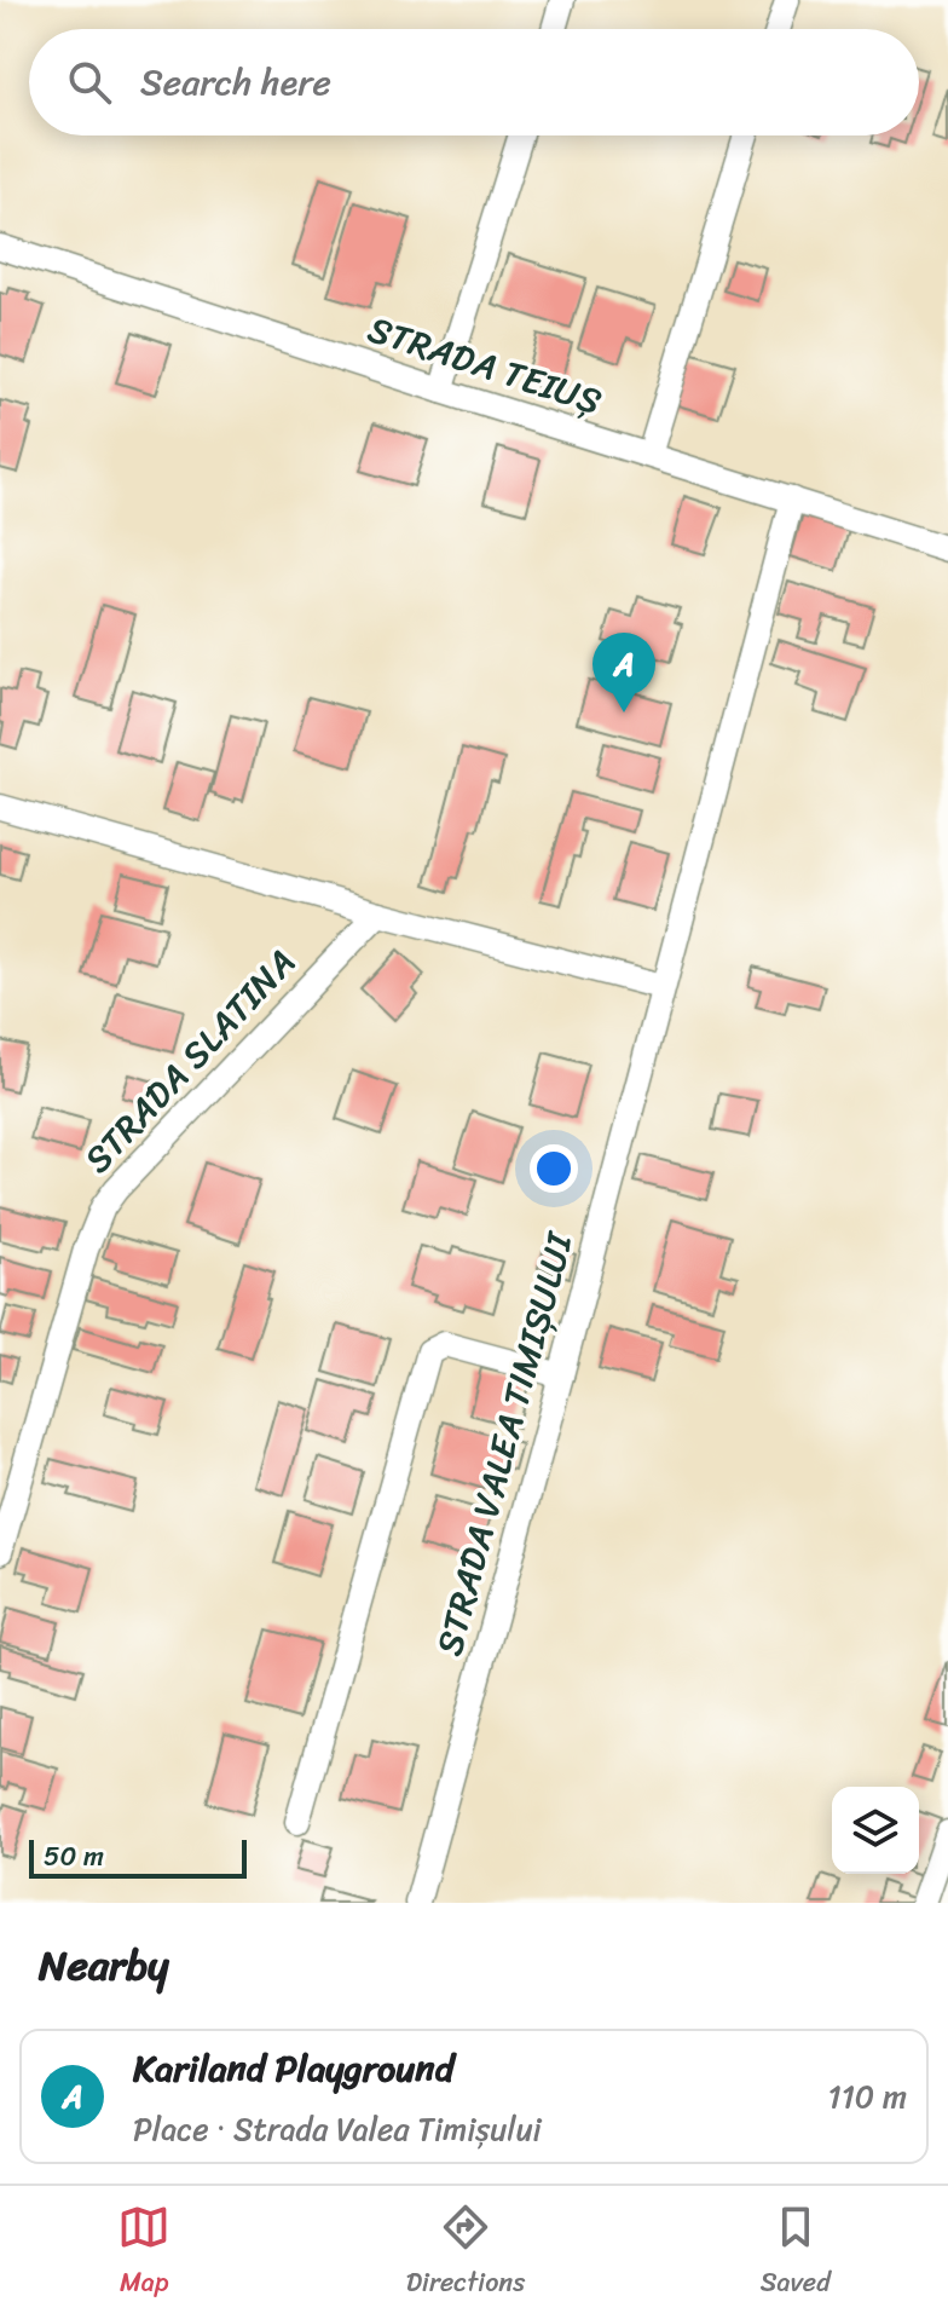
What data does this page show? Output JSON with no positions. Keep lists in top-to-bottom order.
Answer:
{
  "streets": {
    "street": ["STRADA TEIUȘ", "STRADA SLATINA", "STRADA VALEA TIMIȘULUI"]
  },
  "crossings": [
    ["STRADA TEIUȘ", "STRADA VALEA TIMIȘULUI"]
  ],
  "scale_bar": "50 m",
  "page": {
    "search": "Search here",
    "pins": "A",
    "scale": "50 m",
    "heading": "Nearby",
    "list": [
      {
        "mark": "A",
        "name": "Kariland Playground",
        "note": "Place · Strada Valea Timișului",
        "value": "110 m"
      }
    ],
    "nav": ["Map", "Directions", "Saved"]
  }
}
